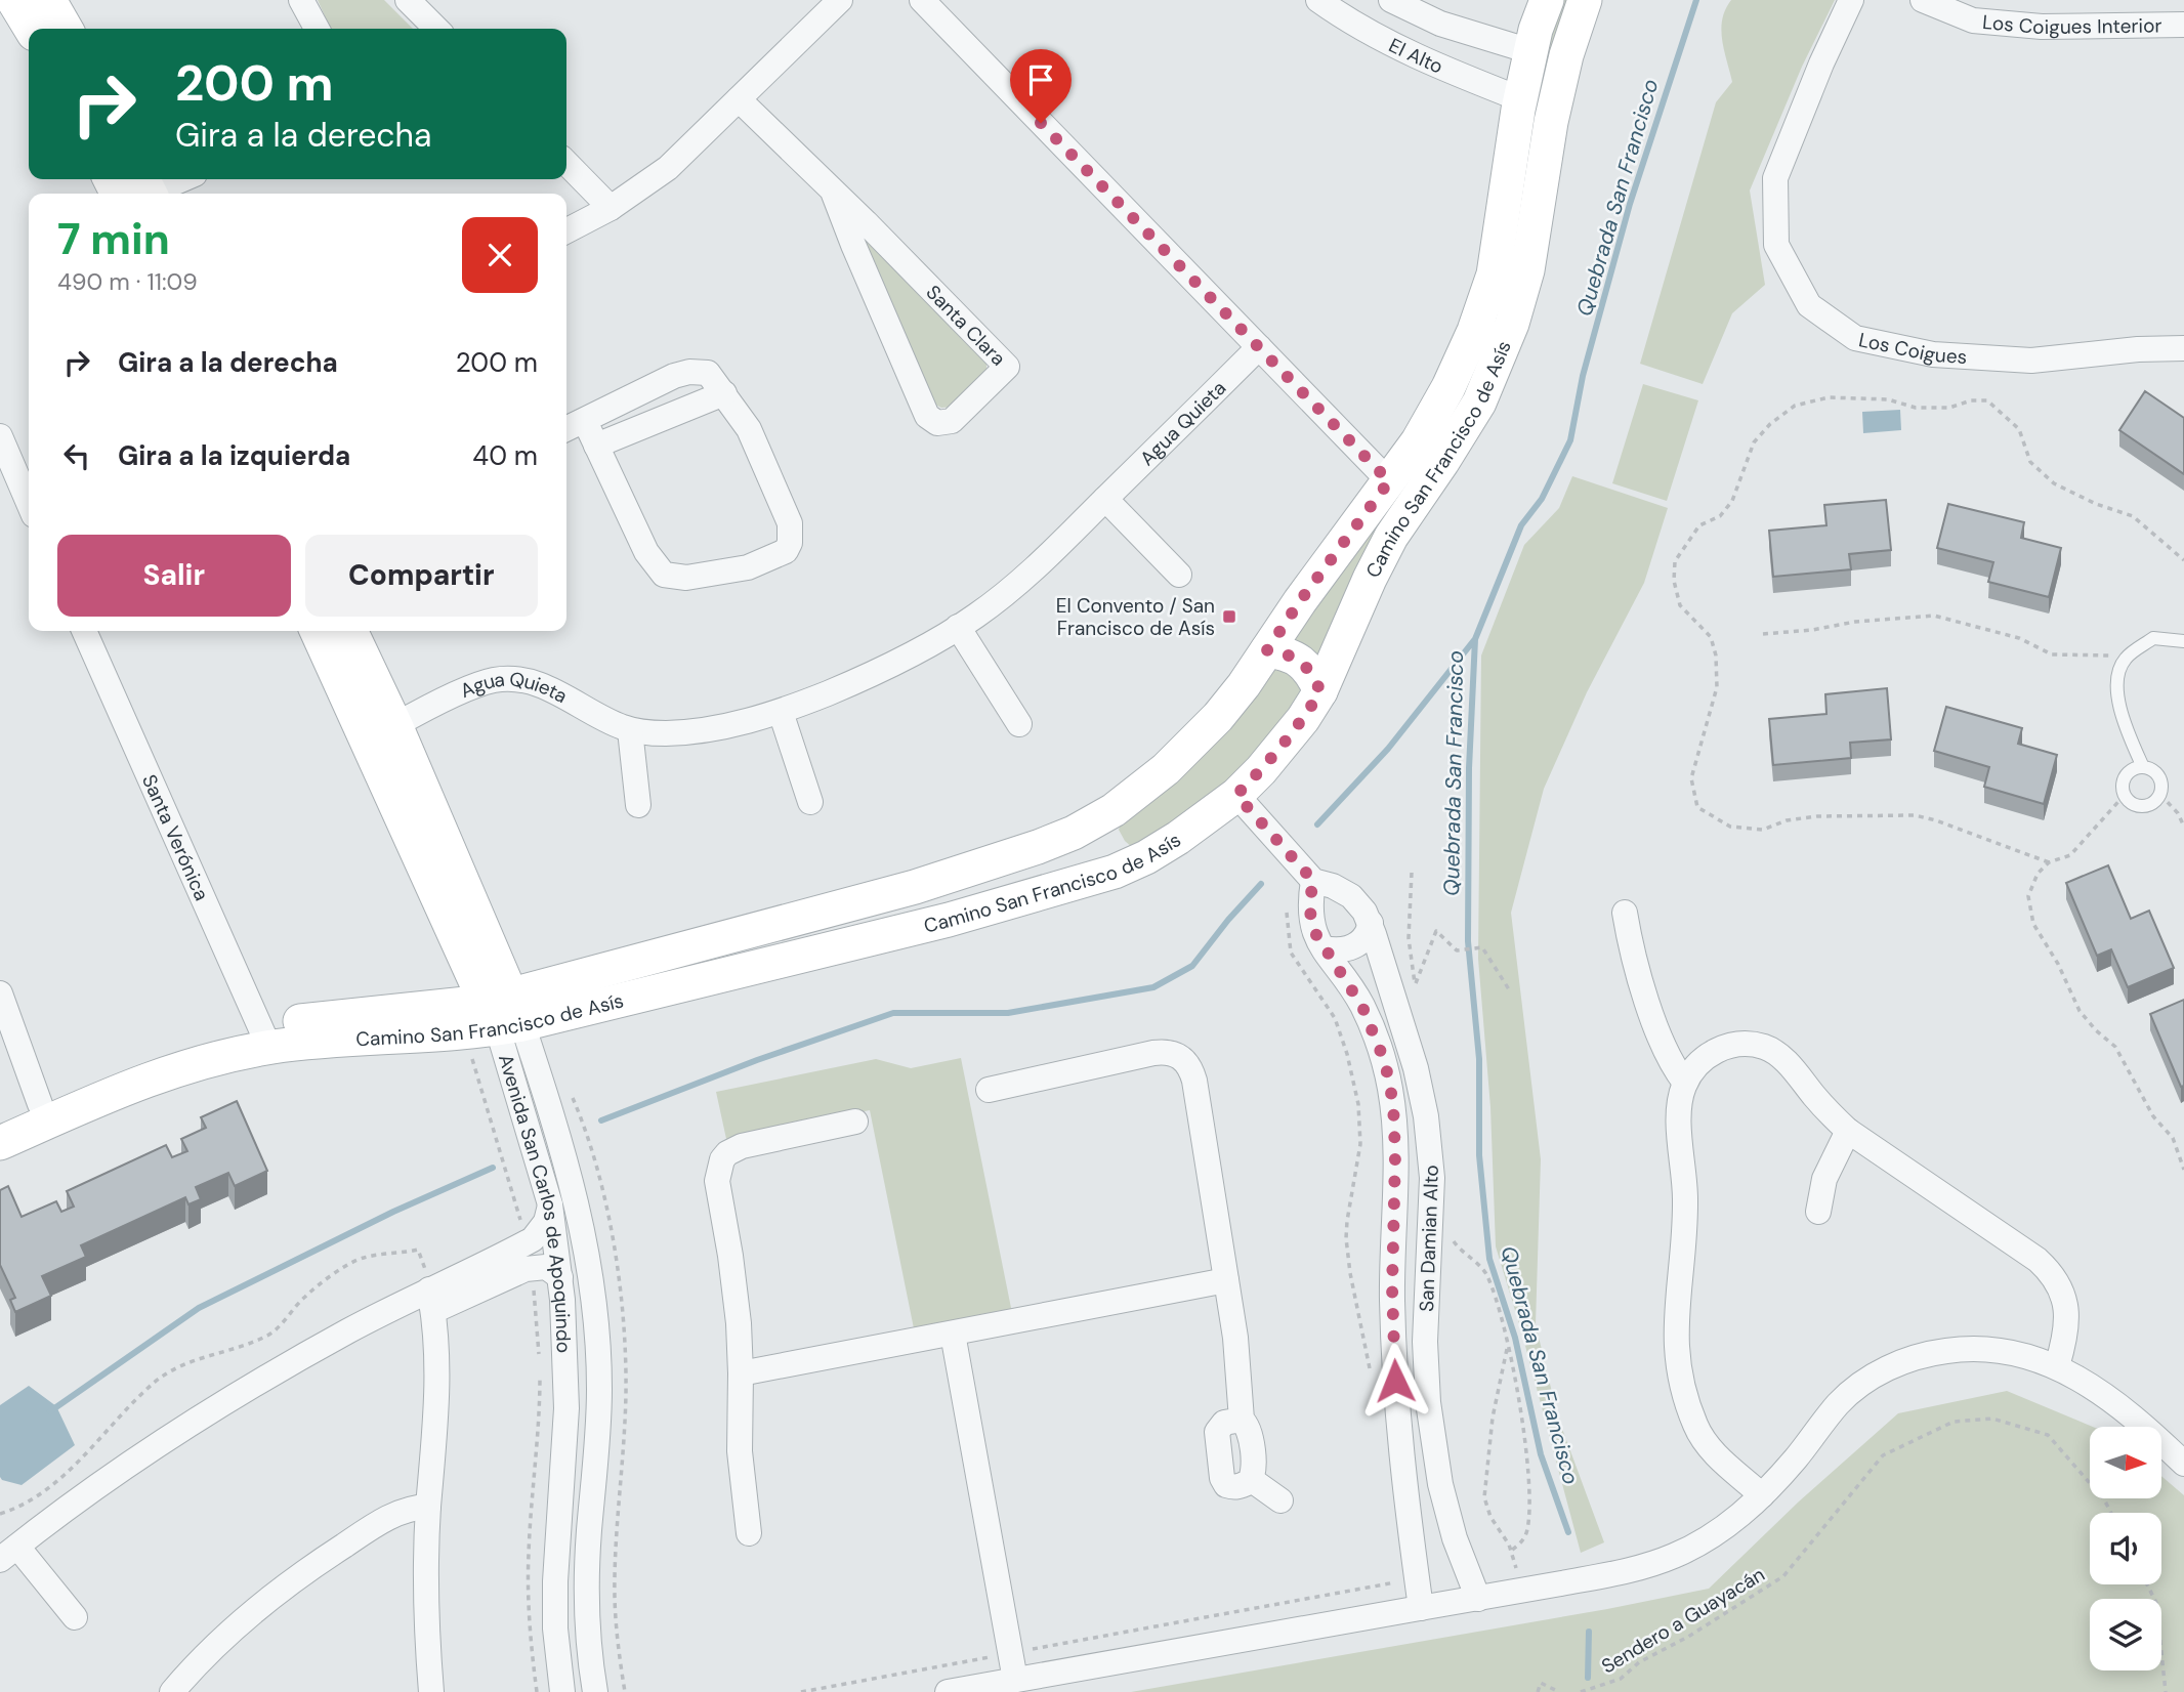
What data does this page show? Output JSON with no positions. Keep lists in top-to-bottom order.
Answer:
{
  "streets": {
    "main road": ["Camino San Francisco de Asís", "Avenida San Carlos de Apoquindo"],
    "street": [
      "Los Coigues Interior",
      "El Alto",
      "Santa Clara",
      "Los Coigues",
      "Agua Quieta",
      "Santa Verónica",
      "San Damian Alto"
    ],
    "path": ["Sendero a Guayacán"]
  },
  "crossings": [
    ["El Alto", "Camino San Francisco de Asís"],
    ["Agua Quieta", "Avenida San Carlos de Apoquindo"],
    ["Camino San Francisco de Asís", "Santa Verónica"],
    ["Camino San Francisco de Asís", "Avenida San Carlos de Apoquindo"],
    ["Camino San Francisco de Asís", "San Damian Alto"]
  ],
  "water": ["Quebrada San Francisco"],
  "places": {
    "transit": ["El Convento / San Francisco de Asís"]
  },
  "north": "right",
  "page": {
    "turn": ["200 m", "Gira a la derecha"],
    "heading": ["7 min", "490 m · 11:09"],
    "list": [
      {
        "name": "Gira a la derecha",
        "value": "200 m"
      },
      {
        "name": "Gira a la izquierda",
        "value": "40 m"
      }
    ],
    "buttons": ["Salir", "Compartir"]
  }
}
